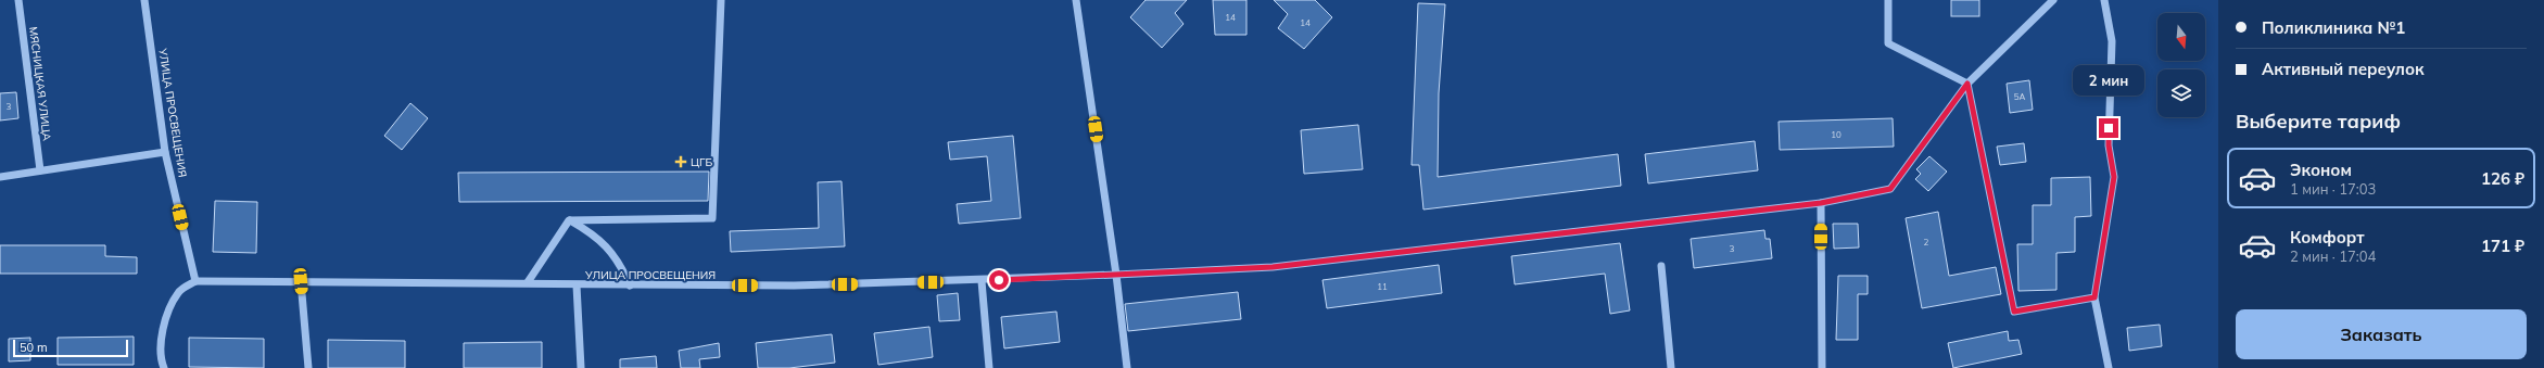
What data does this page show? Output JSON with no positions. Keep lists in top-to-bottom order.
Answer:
{
  "streets": {
    "street": ["МЯСНИЦКАЯ УЛИЦА", "УЛИЦА ПРОСВЕЩЕНИЯ"]
  },
  "places": {
    "health": ["ЦГБ"]
  },
  "house_numbers": [
    "14",
    "14",
    "5А",
    "3",
    "10",
    "2",
    "3",
    "11"
  ],
  "scale_bar": "50 m",
  "north": "bottom",
  "page": {
    "banner": ["Поликлиника №1", "Активный переулок"],
    "bubble": "2 мин",
    "heading": "Выберите тариф",
    "list": [
      {
        "name": "Эконом",
        "note": "1 мин · 17:03",
        "value": "126 ₽"
      },
      {
        "name": "Комфорт",
        "note": "2 мин · 17:04",
        "value": "171 ₽"
      }
    ],
    "buttons": "Заказать",
    "scale": "50 m"
  }
}
